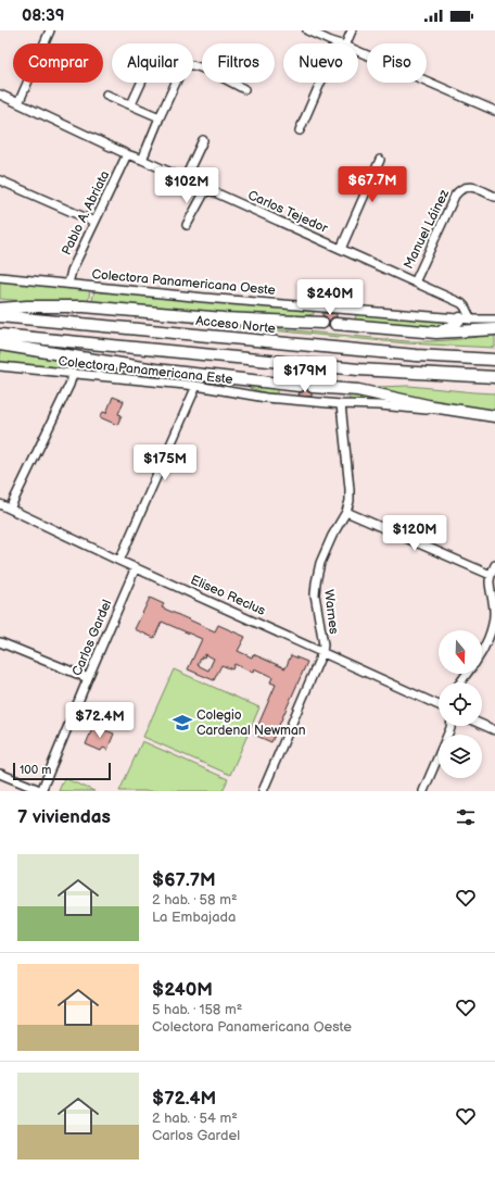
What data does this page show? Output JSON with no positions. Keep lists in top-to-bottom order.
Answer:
{
  "streets": {
    "highway": ["Acceso Norte"],
    "street": [
      "Carlos Tejedor",
      "Pablo A. Abriata",
      "Manuel Láinez",
      "Colectora Panamericana Oeste",
      "Colectora Panamericana Este",
      "Eliseo Reclus",
      "Warnes",
      "Carlos Gardel"
    ]
  },
  "crossings": [
    ["Carlos Tejedor", "Pablo A. Abriata"],
    ["Carlos Tejedor", "Manuel Láinez"],
    ["Carlos Tejedor", "Colectora Panamericana Oeste"],
    ["Pablo A. Abriata", "Colectora Panamericana Oeste"],
    ["Colectora Panamericana Este", "Warnes"],
    ["Eliseo Reclus", "Warnes"],
    ["Eliseo Reclus", "Carlos Gardel"]
  ],
  "places": {
    "school or university": ["Colegio Cardenal Newman"]
  },
  "scale_bar": "100 m",
  "north": "bottom",
  "page": {
    "status": "08:39",
    "chip": [
      "Comprar",
      "Alquilar",
      "Filtros",
      "Nuevo",
      "Piso"
    ],
    "price": [
      "$67.7M",
      "$102M",
      "$240M",
      "$179M",
      "$175M",
      "$120M",
      "$72.4M"
    ],
    "scale": "100 m",
    "heading": "7 viviendas",
    "list": [
      {
        "name": "$67.7M",
        "note": "2 hab. · 58 m² · La Embajada"
      },
      {
        "name": "$240M",
        "note": "5 hab. · 158 m² · Colectora Panamericana Oeste"
      },
      {
        "name": "$72.4M",
        "note": "2 hab. · 54 m² · Carlos Gardel"
      }
    ]
  }
}
